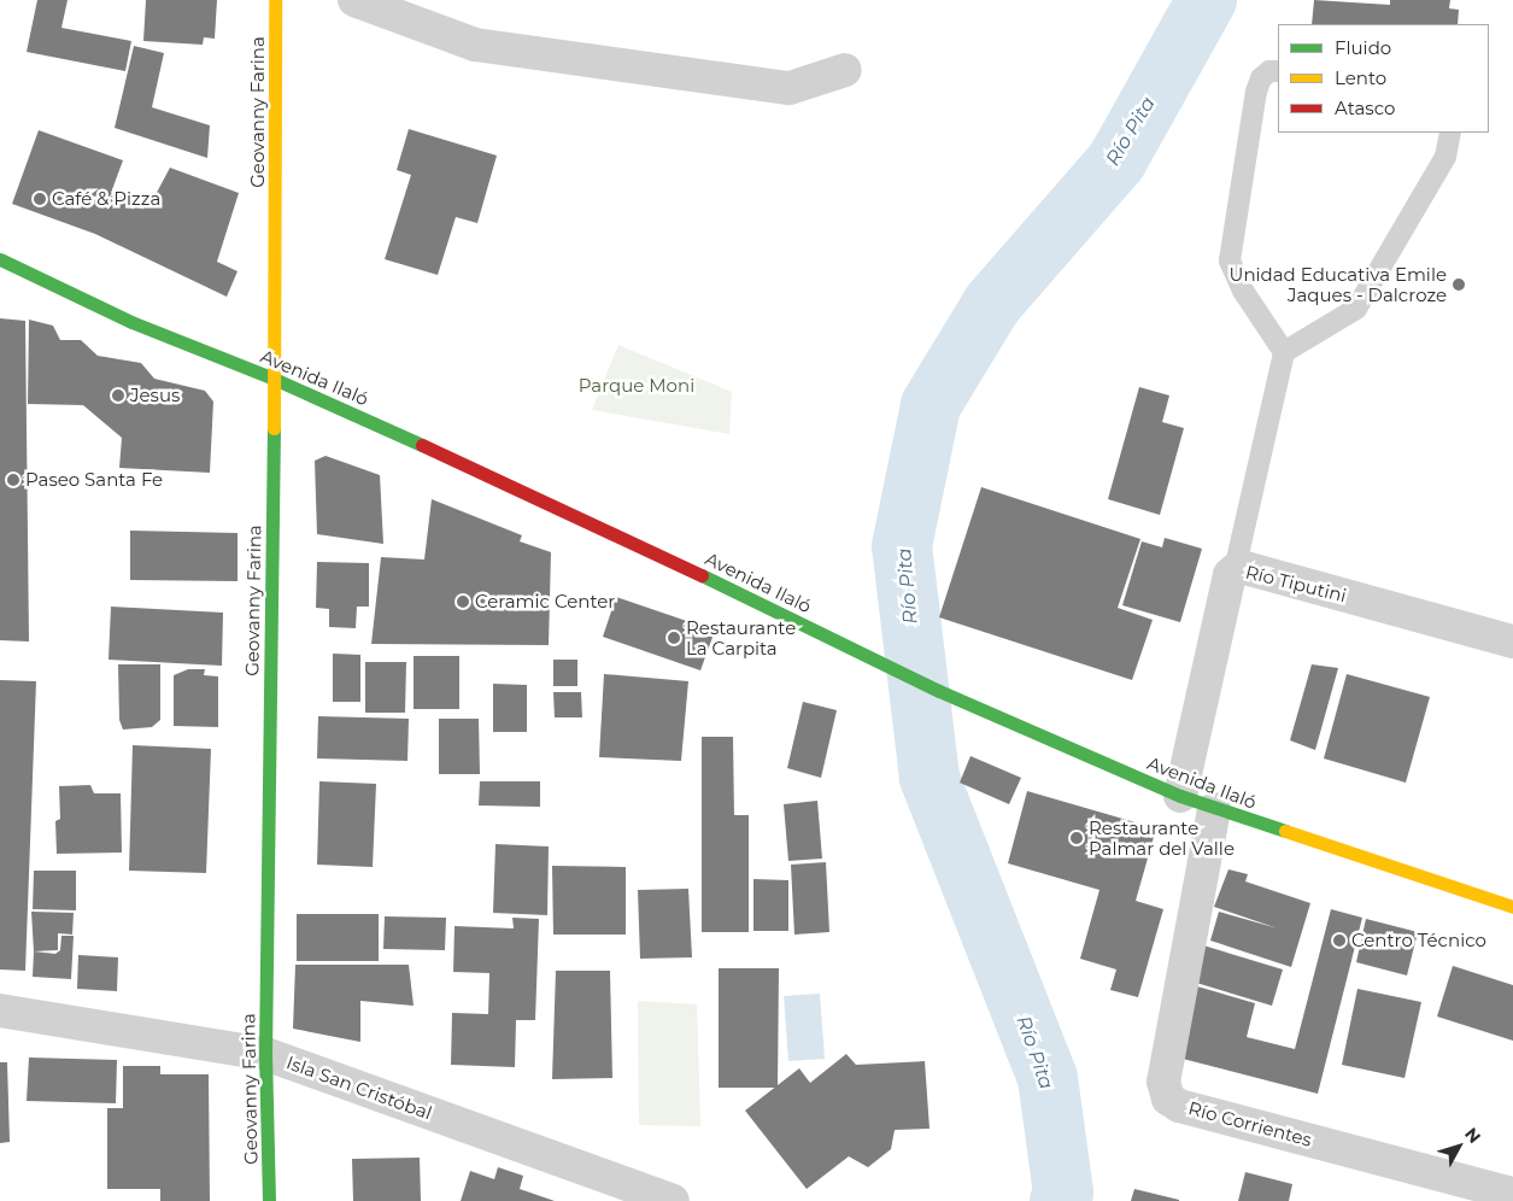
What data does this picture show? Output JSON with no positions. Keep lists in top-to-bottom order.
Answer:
{
  "streets": {
    "main road": ["Geovanny Farina", "Avenida Ilaló"],
    "street": ["Río Tiputini", "Isla San Cristóbal", "Río Corrientes"]
  },
  "crossings": [
    ["Geovanny Farina", "Avenida Ilaló"],
    ["Geovanny Farina", "Isla San Cristóbal"],
    ["Avenida Ilaló", "Río Tiputini"],
    ["Avenida Ilaló", "Río Corrientes"]
  ],
  "water": ["Río Pita"],
  "parks": ["Parque Moni"],
  "places": [
    "Café & Pizza",
    "Unidad Educativa Emile Jaques - Dalcroze",
    "Jesus",
    "Paseo Santa Fe",
    "Ceramic Center",
    "Restaurante La Carpita",
    "Restaurante Palmar del Valle",
    "Centro Técnico"
  ],
  "legend": ["Fluido", "Lento", "Atasco"],
  "north": "top right"
}
